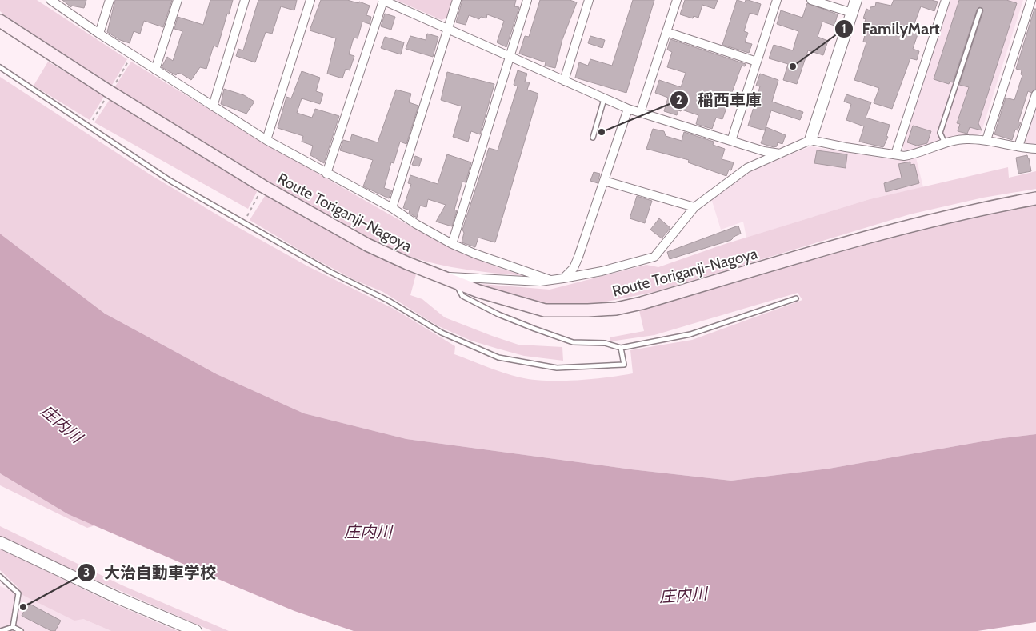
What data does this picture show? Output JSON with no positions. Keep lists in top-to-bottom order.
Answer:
{
  "streets": {
    "main road": ["Route Toriganji-Nagoya"]
  },
  "water": ["庄内川"],
  "places": ["FamilyMart", "稲西車庫", "大治自動車学校"]
}
